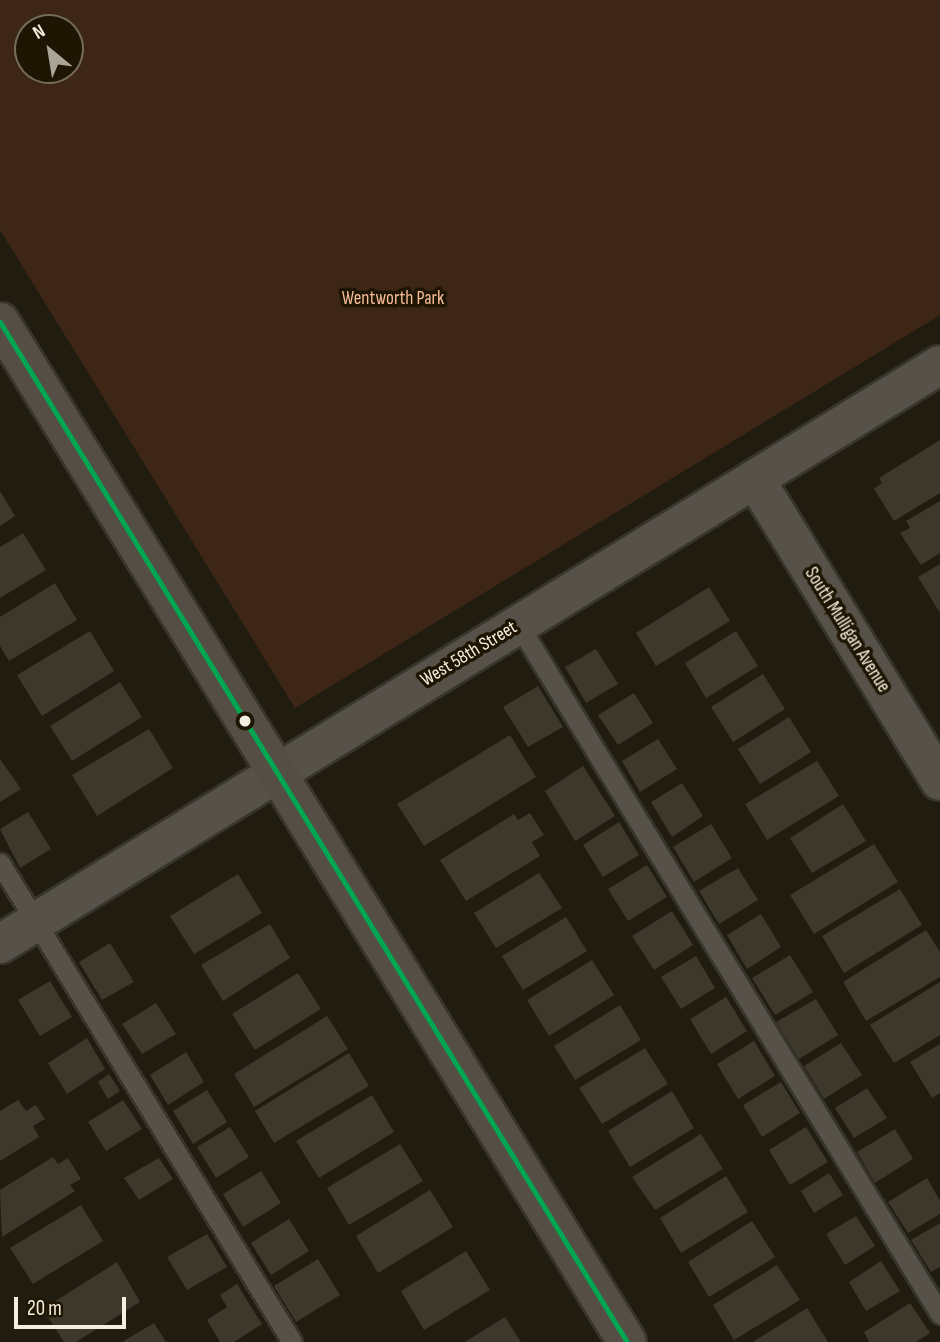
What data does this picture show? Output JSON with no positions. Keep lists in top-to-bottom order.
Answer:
{
  "streets": {
    "street": ["South Mulligan Avenue", "West 58th Street"]
  },
  "crossings": [
    ["South Mulligan Avenue", "West 58th Street"]
  ],
  "parks": ["Wentworth Park"],
  "scale_bar": "20 m",
  "north": "top left"
}
